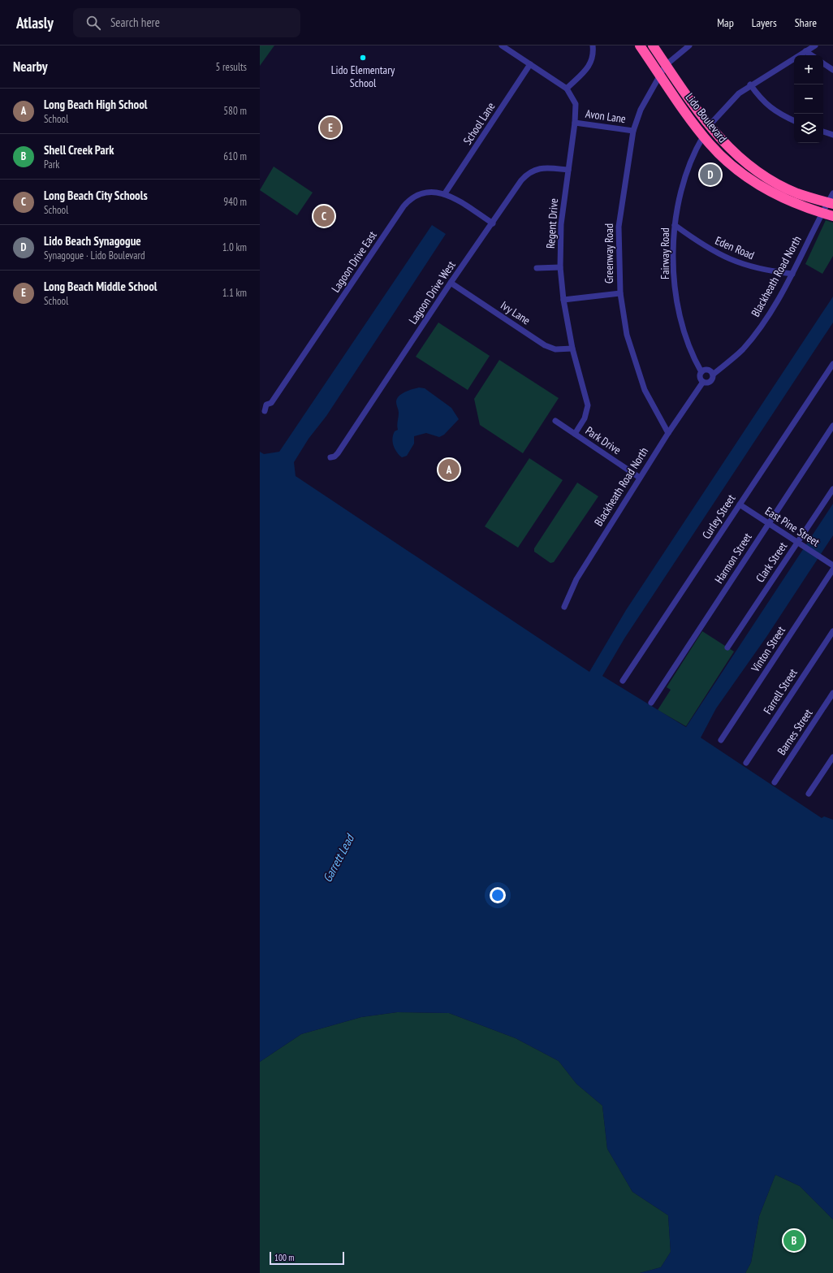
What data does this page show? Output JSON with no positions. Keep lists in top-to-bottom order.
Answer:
{
  "streets": {
    "highway": ["Lido Boulevard"],
    "street": [
      "Avon Lane",
      "School Lane",
      "Regent Drive",
      "Eden Road",
      "Greenway Road",
      "Fairway Road",
      "Lagoon Drive East",
      "Blackheath Road North",
      "Lagoon Drive West",
      "Ivy Lane",
      "Park Drive",
      "Curley Street",
      "East Pine Street",
      "Harmon Street",
      "Clark Street",
      "Vinton Street",
      "Farrell Street",
      "Barnes Street"
    ]
  },
  "crossings": [
    ["Avon Lane", "Regent Drive"],
    ["Avon Lane", "Greenway Road"],
    ["Lido Boulevard", "Greenway Road"],
    ["Lido Boulevard", "Fairway Road"],
    ["Lido Boulevard", "Blackheath Road North"],
    ["School Lane", "Regent Drive"],
    ["School Lane", "Lagoon Drive East"],
    ["Regent Drive", "Lagoon Drive West"],
    ["Regent Drive", "Ivy Lane"],
    ["Regent Drive", "Park Drive"],
    ["Eden Road", "Fairway Road"],
    ["Eden Road", "Blackheath Road North"],
    ["Greenway Road", "Blackheath Road North"],
    ["Fairway Road", "Blackheath Road North"],
    ["Lagoon Drive East", "Lagoon Drive West"],
    ["Blackheath Road North", "Park Drive"],
    ["Lagoon Drive West", "Ivy Lane"],
    ["Curley Street", "East Pine Street"],
    ["East Pine Street", "Harmon Street"],
    ["East Pine Street", "Clark Street"]
  ],
  "water": ["Garrett Lead"],
  "places": ["Lido Elementary School"],
  "scale_bar": "100 m",
  "page": {
    "header": "Atlasly",
    "search": "Search here",
    "nav": ["Map", "Layers", "Share"],
    "heading": ["Nearby", "5 results"],
    "map_buttons": ["+", "−"],
    "list": [
      {
        "mark": "A",
        "name": "Long Beach High School",
        "note": "School",
        "value": "580 m"
      },
      {
        "mark": "B",
        "name": "Shell Creek Park",
        "note": "Park",
        "value": "610 m"
      },
      {
        "mark": "C",
        "name": "Long Beach City Schools",
        "note": "School",
        "value": "940 m"
      },
      {
        "mark": "D",
        "name": "Lido Beach Synagogue",
        "note": "Synagogue · Lido Boulevard",
        "value": "1.0 km"
      },
      {
        "mark": "E",
        "name": "Long Beach Middle School",
        "note": "School",
        "value": "1.1 km"
      }
    ],
    "pins": [
      "E",
      "D",
      "C",
      "A",
      "B"
    ],
    "scale": "100 m"
  }
}
